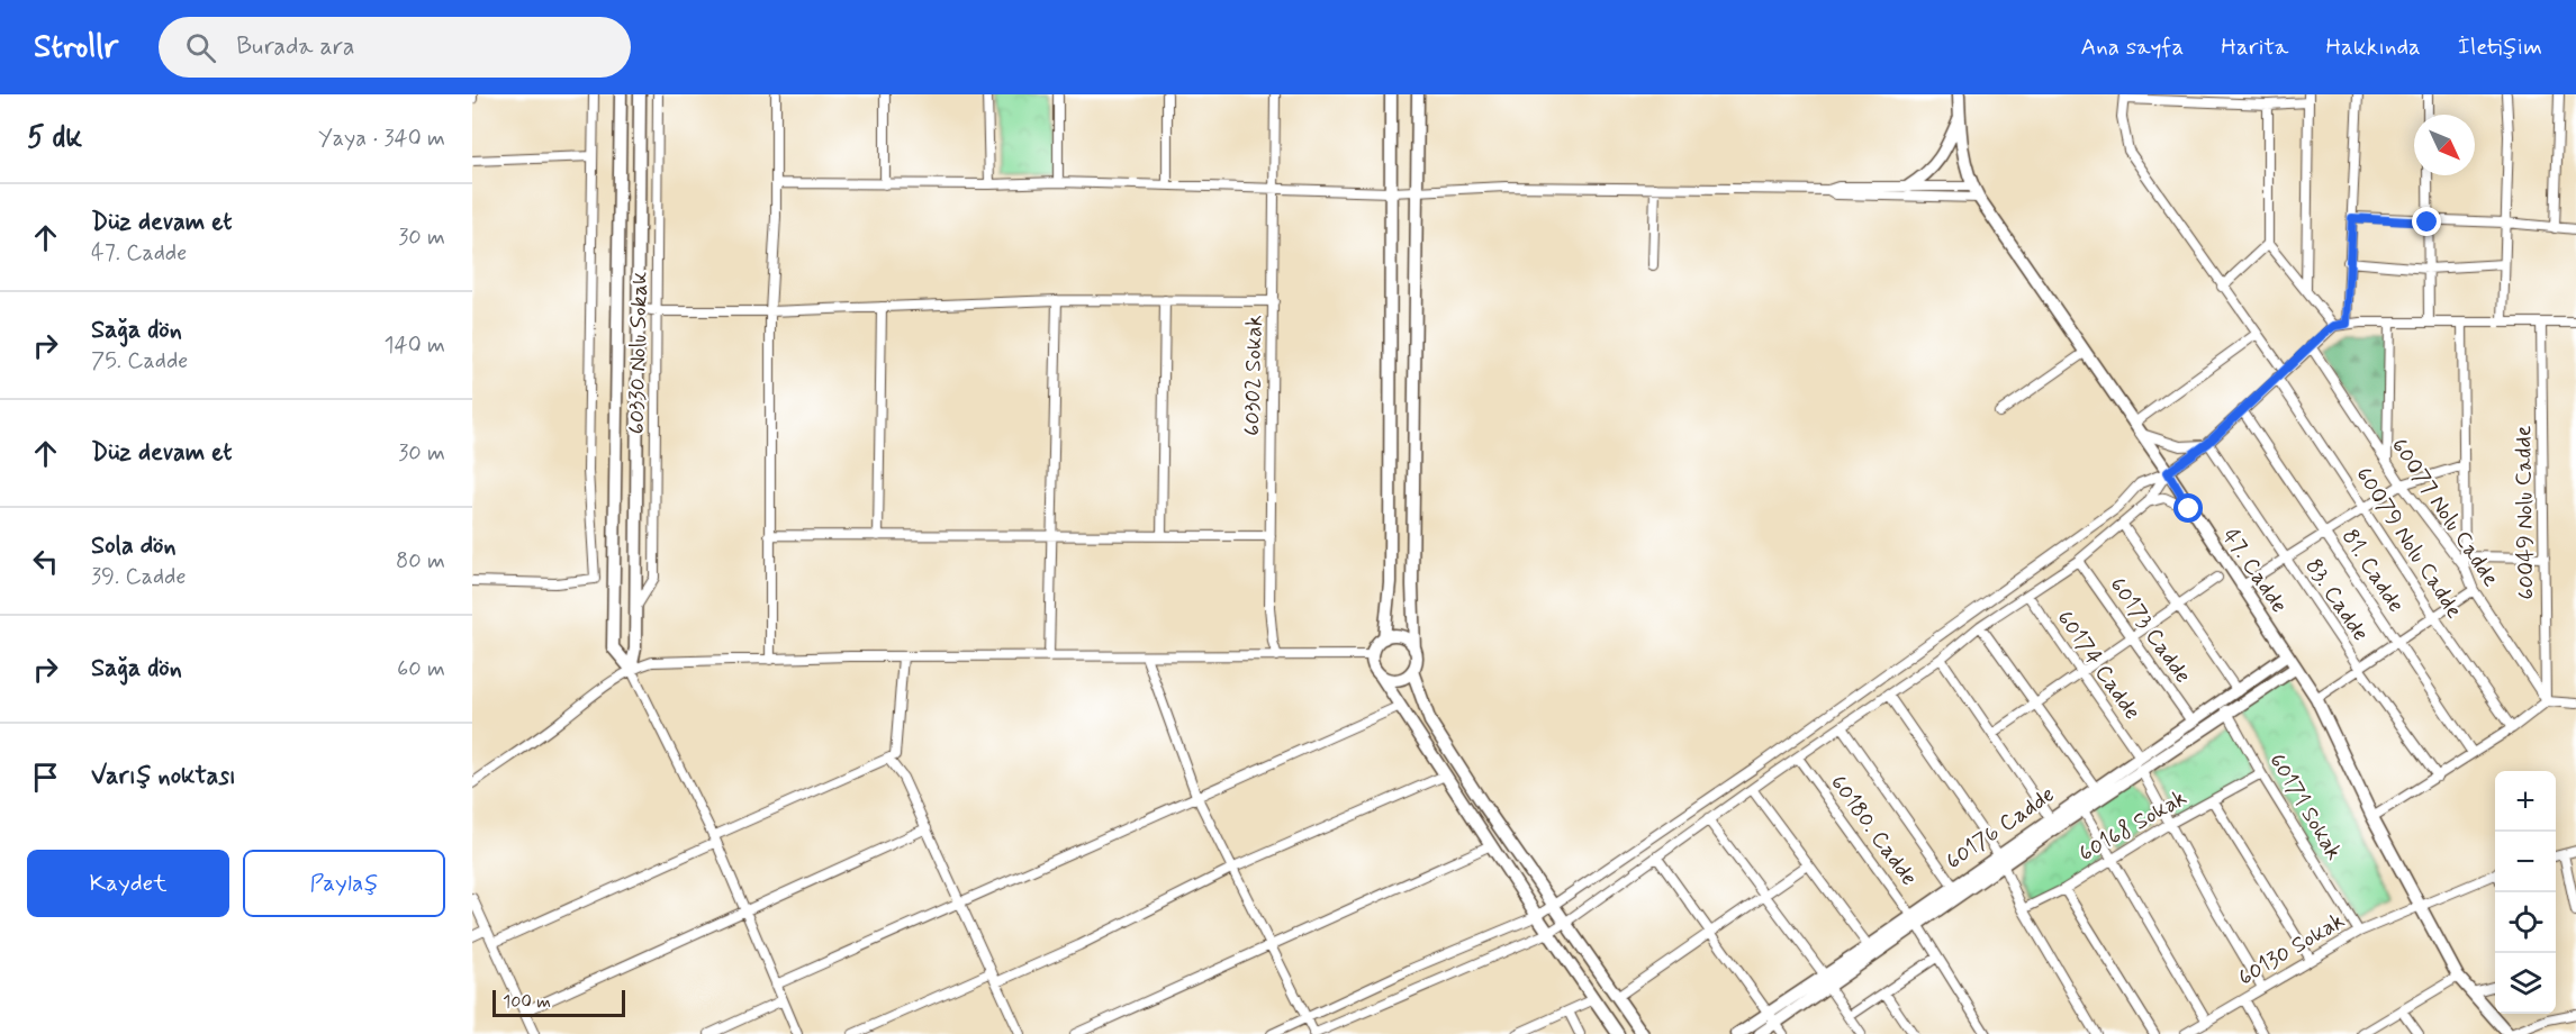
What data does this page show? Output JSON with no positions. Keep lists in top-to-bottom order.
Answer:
{
  "streets": {
    "street": [
      "60330 Nolu Sokak",
      "60302 Sokak",
      "60077 Nolu Cadde",
      "60049 Nolu Cadde",
      "60079 Nolu Cadde",
      "47. Cadde",
      "81. Cadde",
      "83. Cadde",
      "60173 Cadde",
      "60174 Cadde",
      "60171 Sokak",
      "60168 Sokak",
      "60176 Cadde",
      "60180. Cadde",
      "60130 Sokak"
    ]
  },
  "crossings": [
    ["60077 Nolu Cadde", "60049 Nolu Cadde"],
    ["47. Cadde", "60176 Cadde"],
    ["47. Cadde", "60130 Sokak"],
    ["60173 Cadde", "60176 Cadde"],
    ["60174 Cadde", "60176 Cadde"],
    ["60171 Sokak", "60168 Sokak"],
    ["60171 Sokak", "60176 Cadde"],
    ["60171 Sokak", "60130 Sokak"],
    ["60176 Cadde", "60180. Cadde"]
  ],
  "scale_bar": "100 m",
  "north": "bottom right",
  "page": {
    "header": "Strollr",
    "search": "Burada ara",
    "nav": [
      "Ana sayfa",
      "Harita",
      "Hakkında",
      "İletişim"
    ],
    "heading": ["5 dk", "Yaya · 340 m"],
    "list": [
      ["Düz devam et", "47. Cadde", "30 m"],
      ["Sağa dön", "75. Cadde", "140 m"],
      ["Düz devam et", "30 m"],
      ["Sola dön", "39. Cadde", "80 m"],
      ["Sağa dön", "60 m"],
      "Varış noktası"
    ],
    "map_buttons": ["+", "−"],
    "buttons": ["Kaydet", "Paylaş"],
    "scale": "100 m"
  }
}
